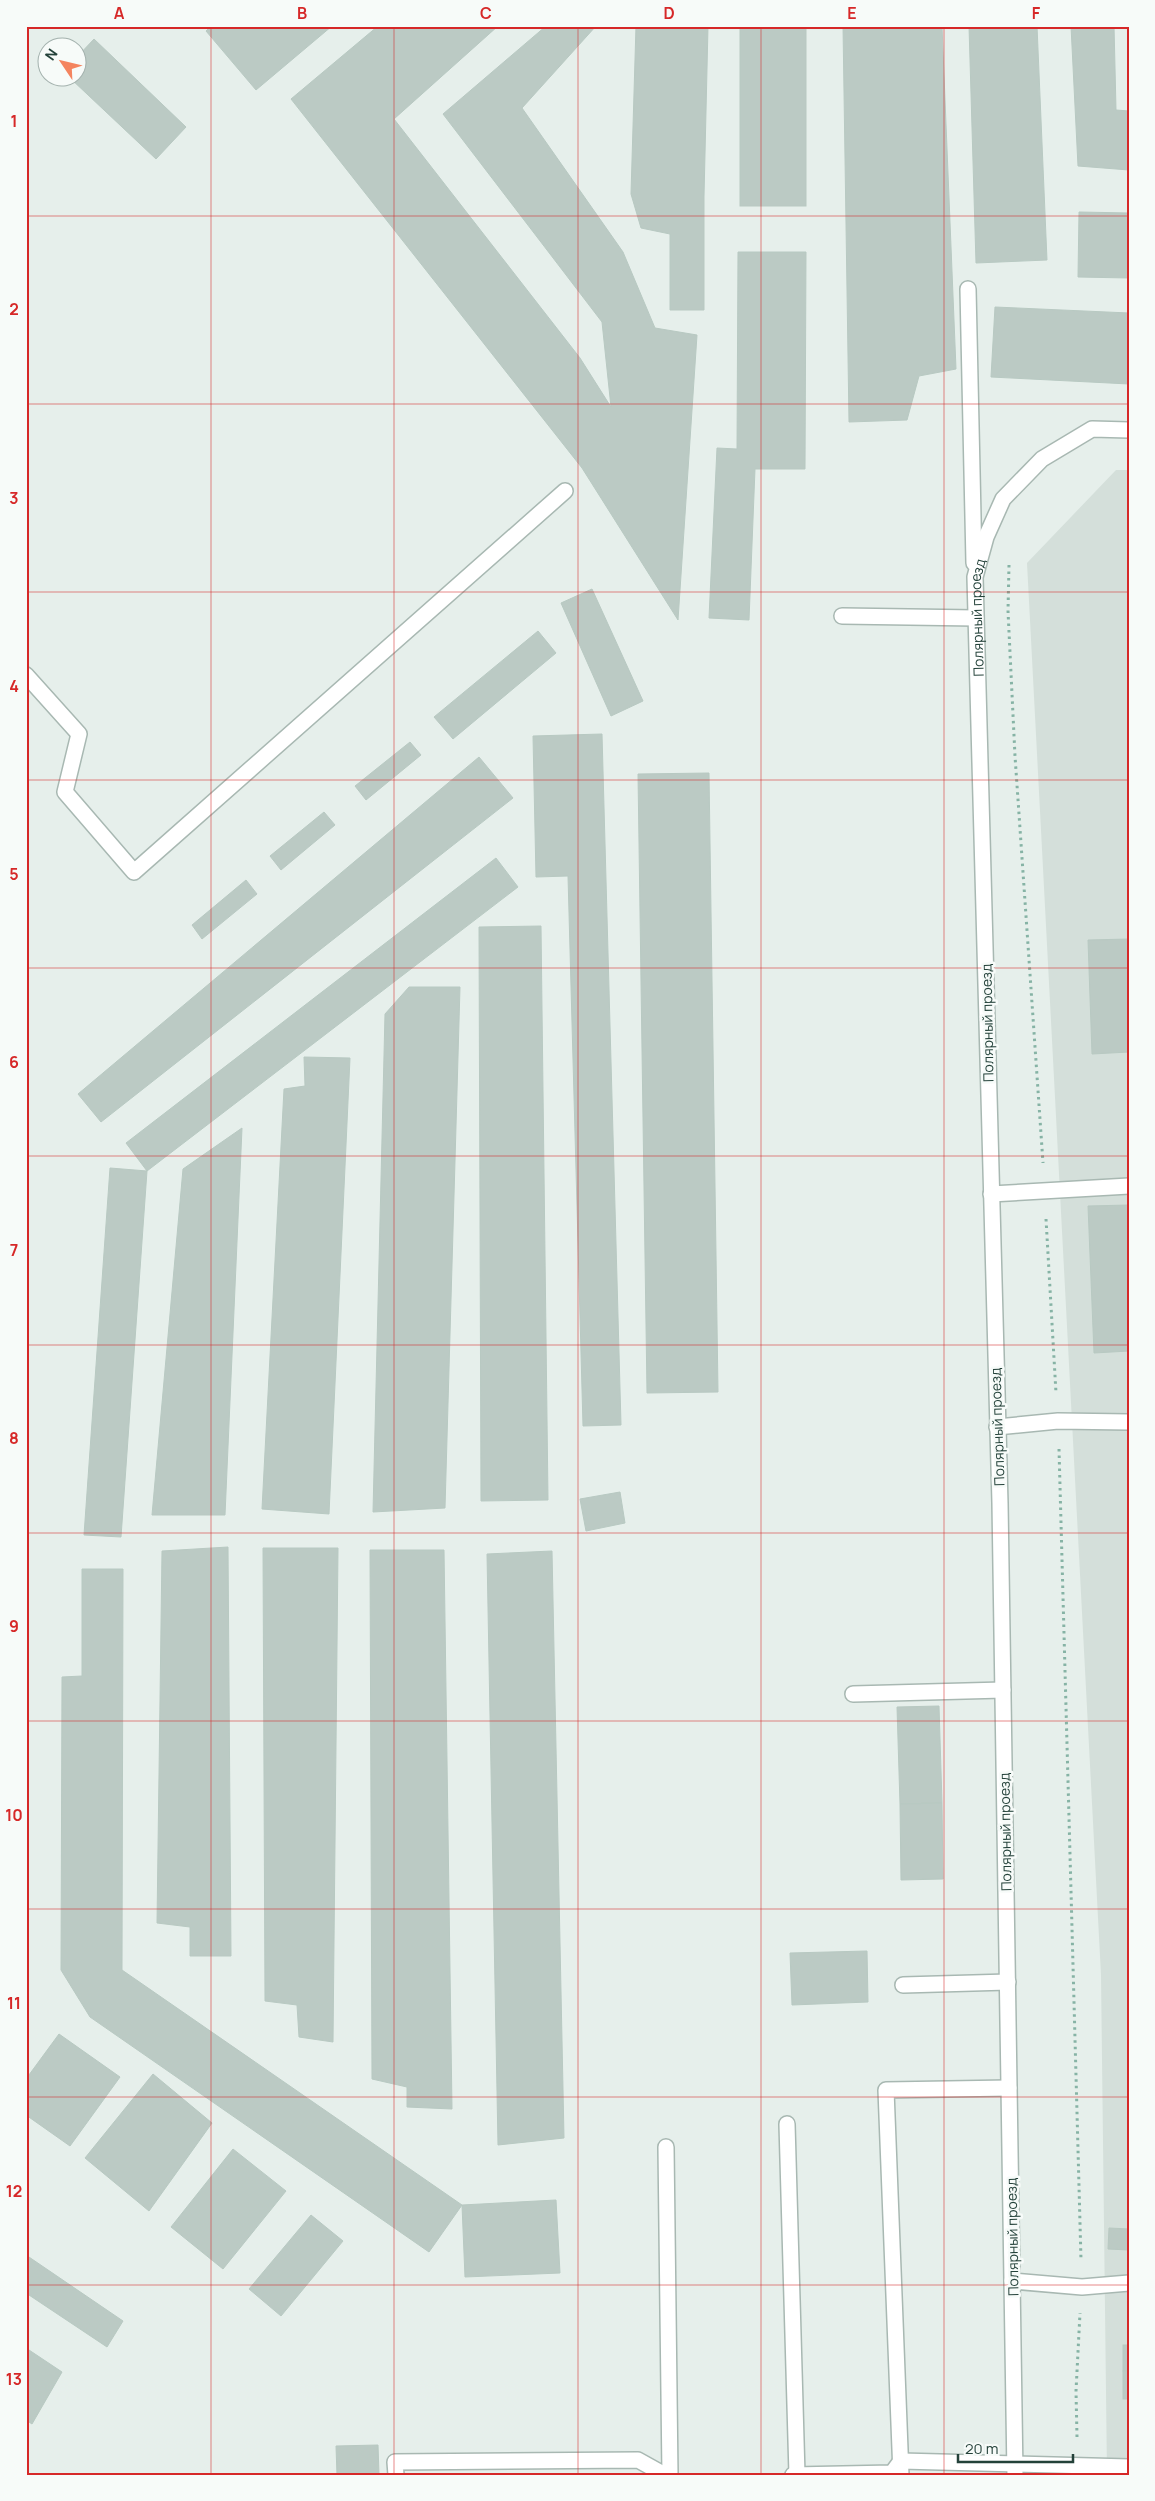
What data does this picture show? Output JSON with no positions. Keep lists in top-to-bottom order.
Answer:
{
  "streets": {
    "street": ["Полярный проезд"]
  },
  "scale_bar": "20 m",
  "north": "top left",
  "grid": {
    "columns": [
      "A",
      "B",
      "C",
      "D",
      "E",
      "F"
    ],
    "rows": [
      "1",
      "2",
      "3",
      "4",
      "5",
      "6",
      "7",
      "8",
      "9",
      "10",
      "11",
      "12",
      "13"
    ]
  }
}
